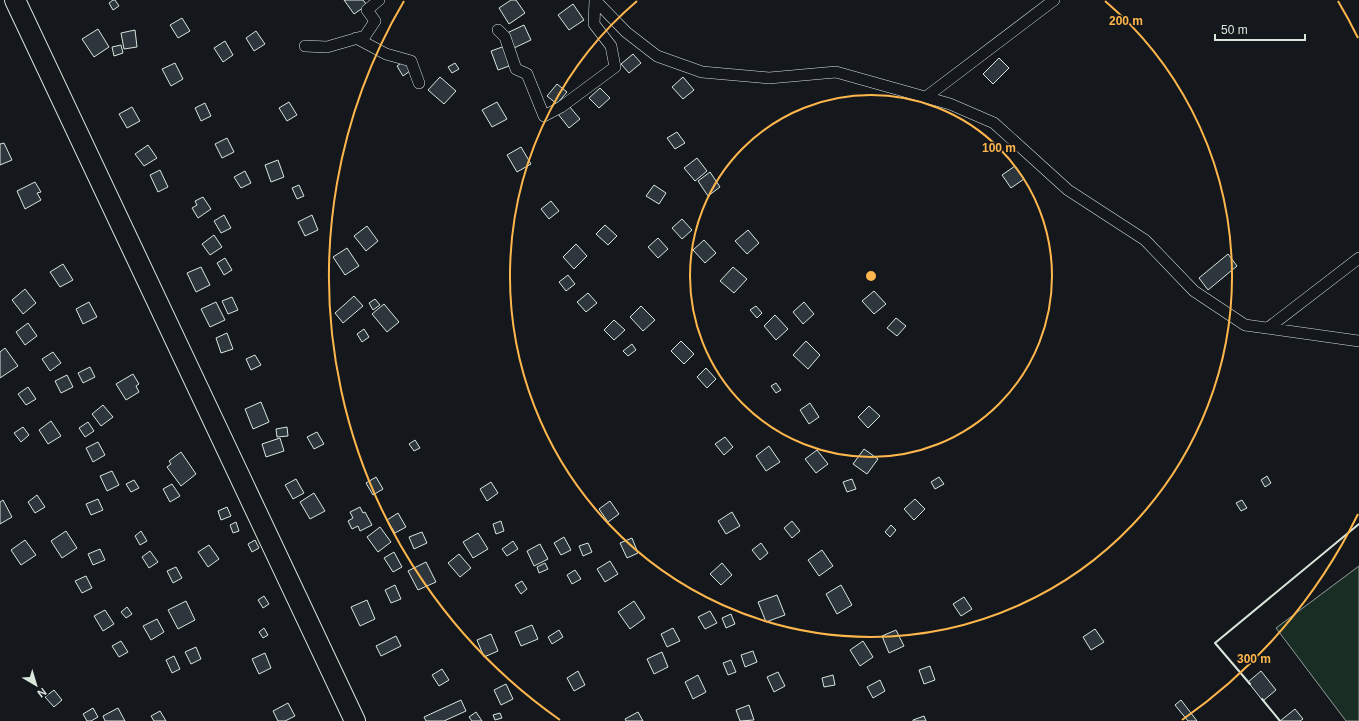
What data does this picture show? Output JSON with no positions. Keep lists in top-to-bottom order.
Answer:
{
  "scale_bar": "50 m",
  "north": "bottom right",
  "rings": ["200 m", "100 m", "300 m"]
}
